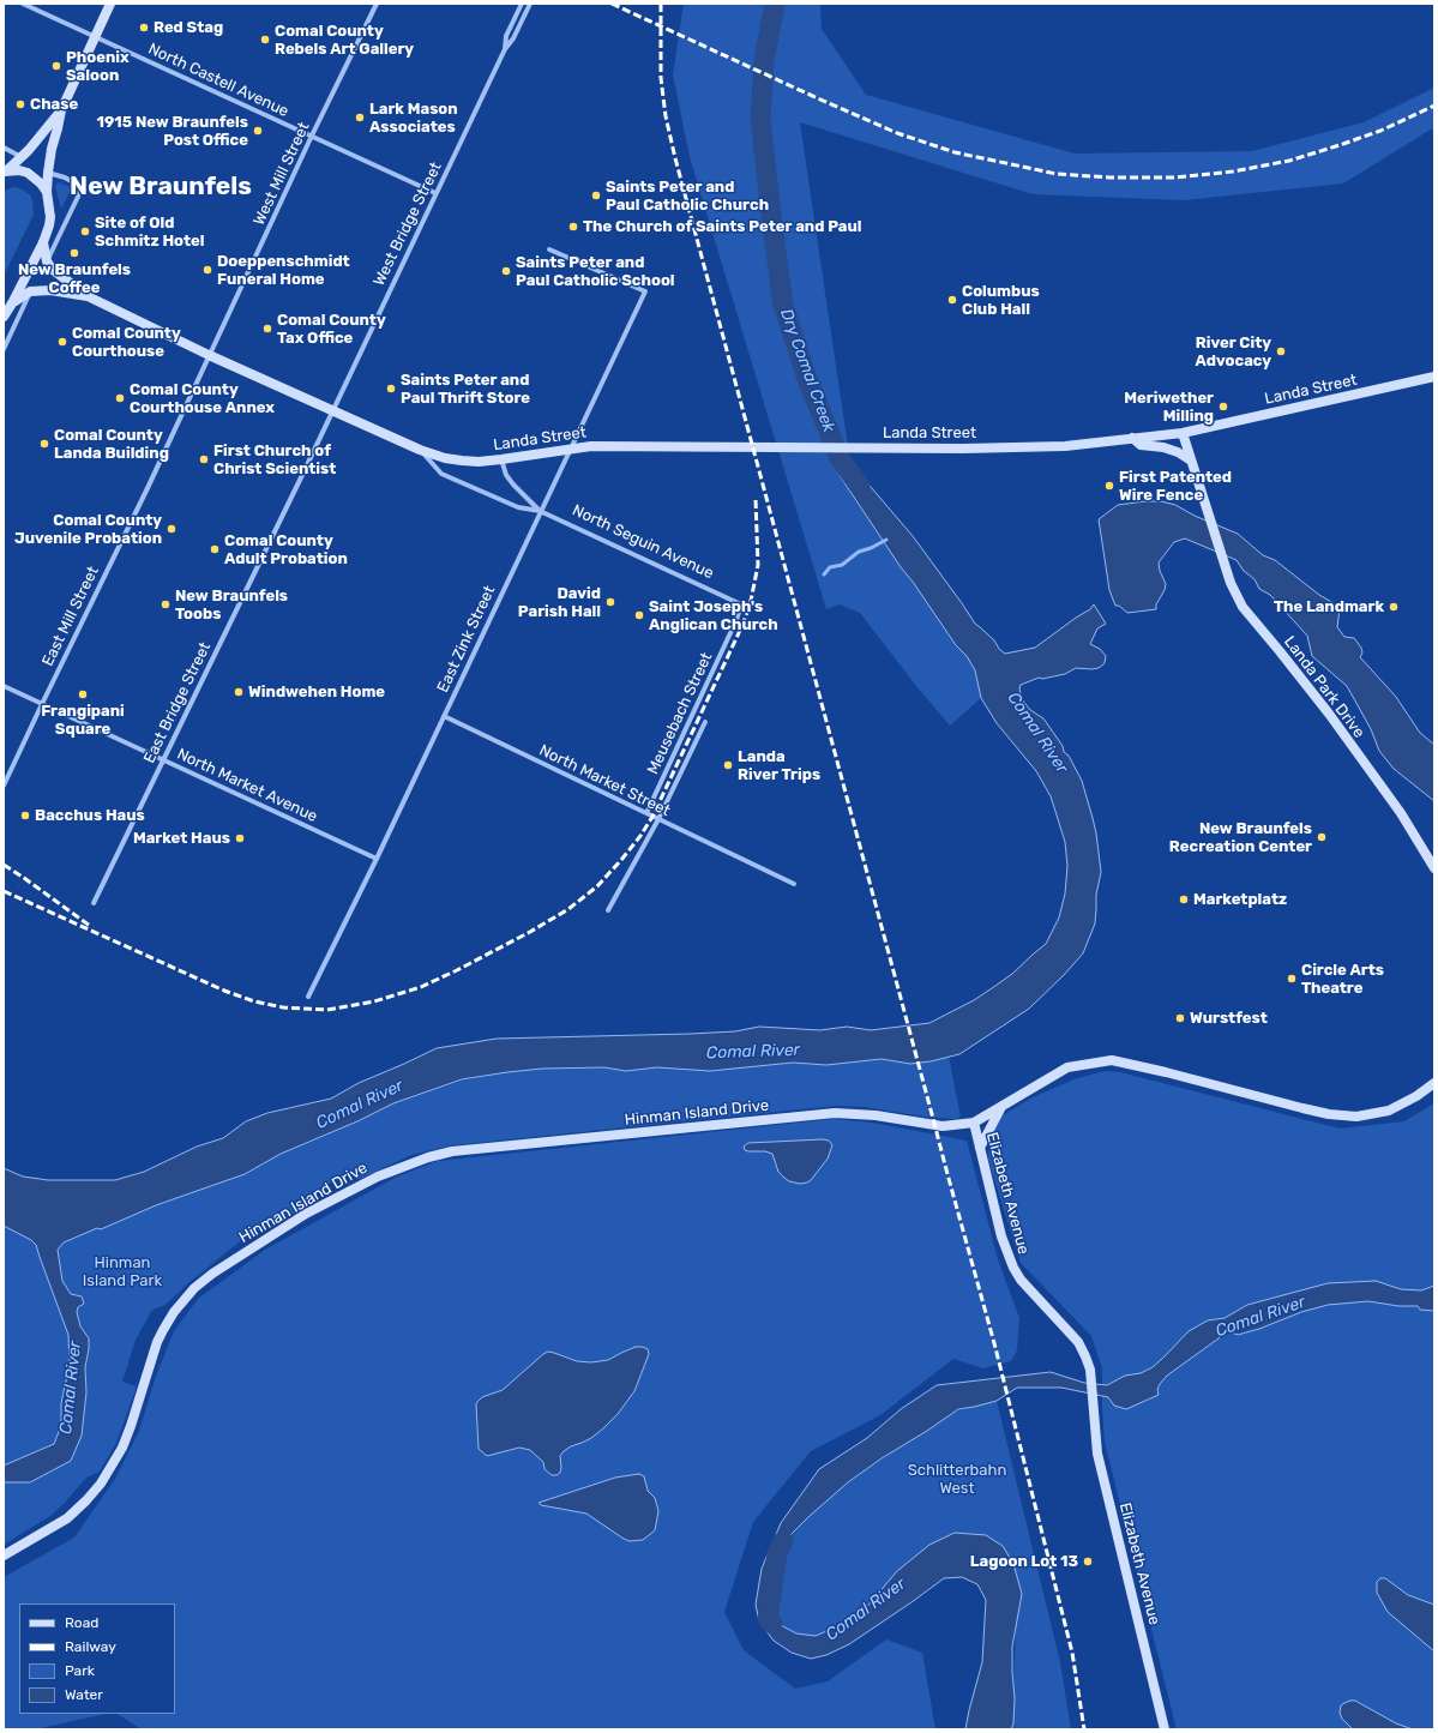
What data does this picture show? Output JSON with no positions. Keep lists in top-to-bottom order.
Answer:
{
  "streets": {
    "street": [
      "North Castell Avenue",
      "West Mill Street",
      "West Bridge Street",
      "Landa Street",
      "North Seguin Avenue",
      "East Mill Street",
      "East Zink Street",
      "Landa Park Drive",
      "East Bridge Street",
      "Meusebach Street",
      "North Market Street",
      "North Market Avenue",
      "Hinman Island Drive",
      "Elizabeth Avenue"
    ]
  },
  "crossings": [
    ["North Castell Avenue", "West Mill Street"],
    ["North Castell Avenue", "West Bridge Street"],
    ["West Mill Street", "North Seguin Avenue"],
    ["West Mill Street", "East Mill Street"],
    ["West Bridge Street", "North Seguin Avenue"],
    ["West Bridge Street", "East Bridge Street"],
    ["Landa Street", "North Seguin Avenue"],
    ["Landa Street", "East Zink Street"],
    ["Landa Street", "Landa Park Drive"],
    ["North Seguin Avenue", "East Mill Street"],
    ["North Seguin Avenue", "East Zink Street"],
    ["North Seguin Avenue", "East Bridge Street"],
    ["North Seguin Avenue", "Meusebach Street"],
    ["East Mill Street", "North Market Avenue"],
    ["East Zink Street", "North Market Street"],
    ["East Zink Street", "North Market Avenue"],
    ["East Bridge Street", "North Market Avenue"],
    ["Meusebach Street", "North Market Street"],
    ["Hinman Island Drive", "Elizabeth Avenue"]
  ],
  "districts": ["New Braunfels"],
  "water": ["Dry Comal Creek", "Comal River"],
  "parks": ["Hinman Island Park", "Schlitterbahn West"],
  "places": [
    "Red Stag",
    "Comal County Rebels Art Gallery",
    "Phoenix Saloon",
    "Chase",
    "Lark Mason Associates",
    "1915 New Braunfels Post Office",
    "Saints Peter and Paul Catholic Church",
    "The Church of Saints Peter and Paul",
    "Site of Old Schmitz Hotel",
    "New Braunfels Coffee",
    "Doeppenschmidt Funeral Home",
    "Saints Peter and Paul Catholic School",
    "Columbus Club Hall",
    "Comal County Tax Office",
    "Comal County Courthouse",
    "River City Advocacy",
    "Saints Peter and Paul Thrift Store",
    "Comal County Courthouse Annex",
    "Meriwether Milling",
    "Comal County Landa Building",
    "First Church of Christ Scientist",
    "First Patented Wire Fence",
    "Comal County Juvenile Probation",
    "Comal County Adult Probation",
    "David Parish Hall",
    "New Braunfels Toobs",
    "The Landmark",
    "Saint Joseph's Anglican Church",
    "Windwehen Home",
    "Frangipani Square",
    "Landa River Trips",
    "Bacchus Haus",
    "New Braunfels Recreation Center",
    "Market Haus",
    "Marketplatz",
    "Circle Arts Theatre",
    "Wurstfest",
    "Lagoon Lot 13"
  ],
  "legend": [
    "Road",
    "Railway",
    "Park",
    "Water"
  ]
}
